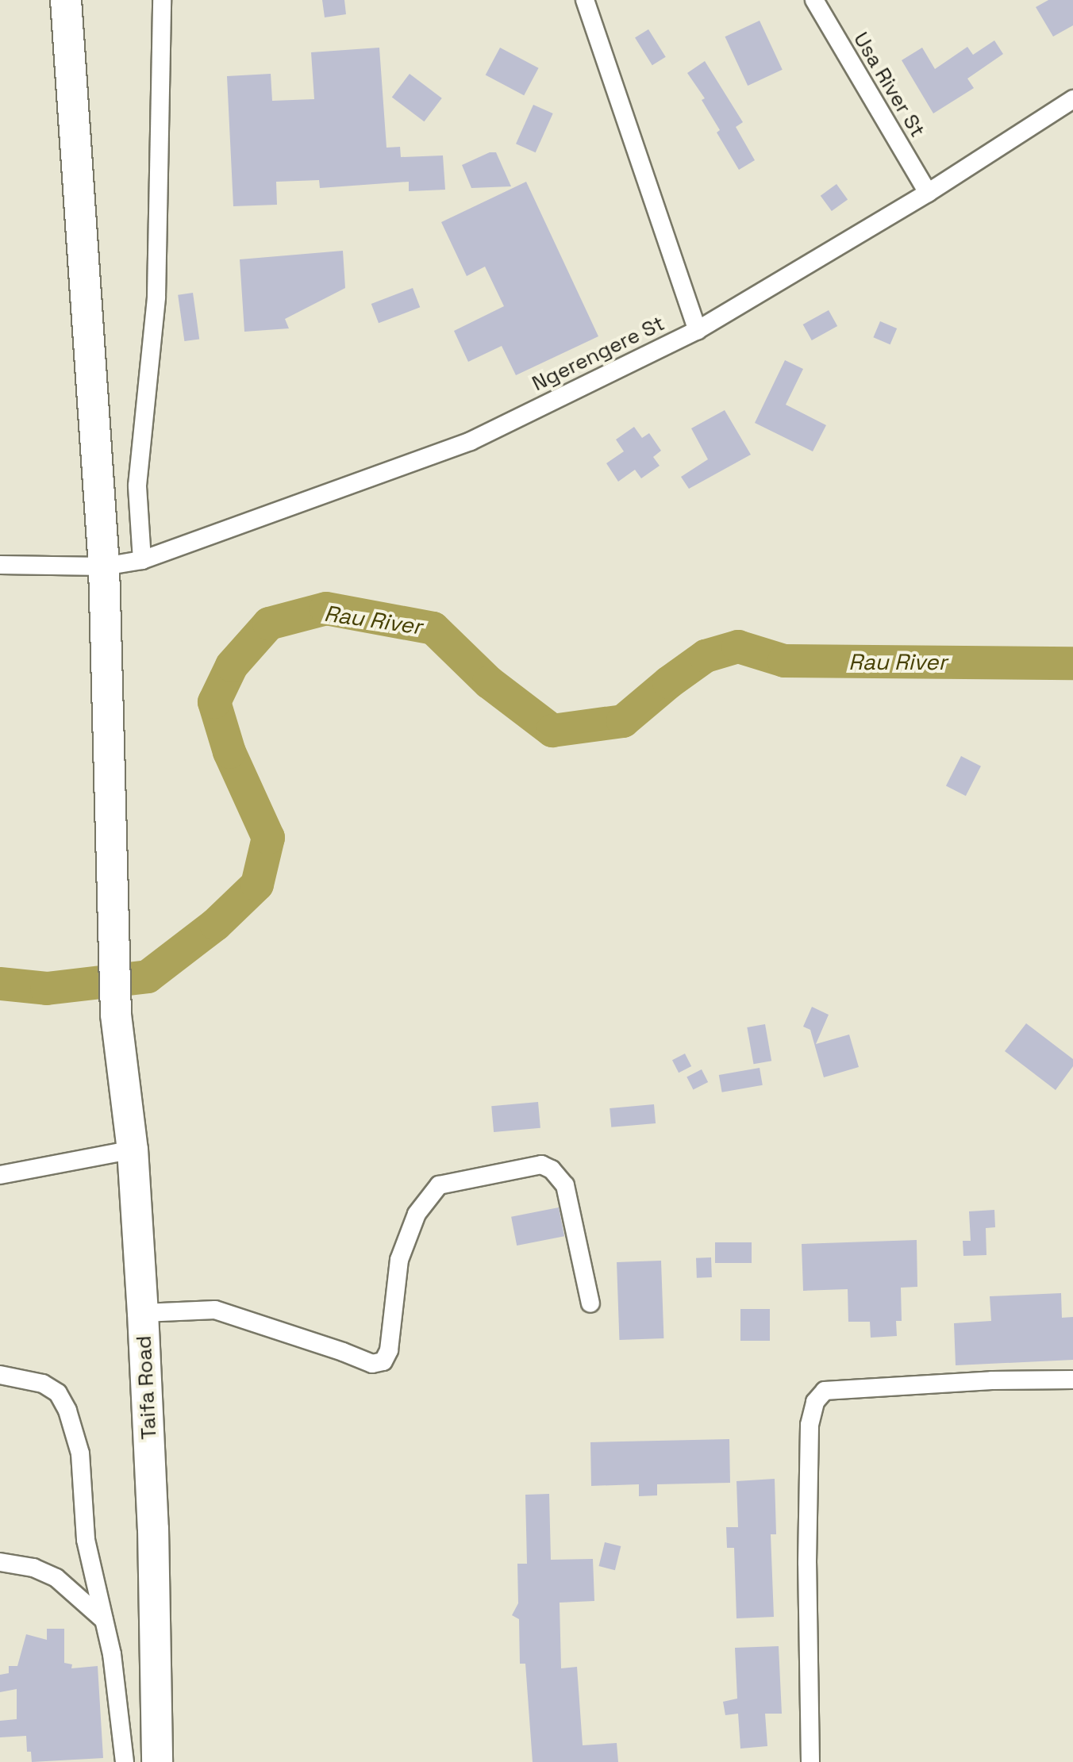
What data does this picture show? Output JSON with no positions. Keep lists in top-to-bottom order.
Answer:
{
  "streets": {
    "highway": ["Taifa Road"],
    "street": ["Usa River St", "Ngerengere St"]
  },
  "crossings": [
    ["Usa River St", "Ngerengere St"],
    ["Ngerengere St", "Taifa Road"]
  ],
  "water": ["Rau River"]
}
